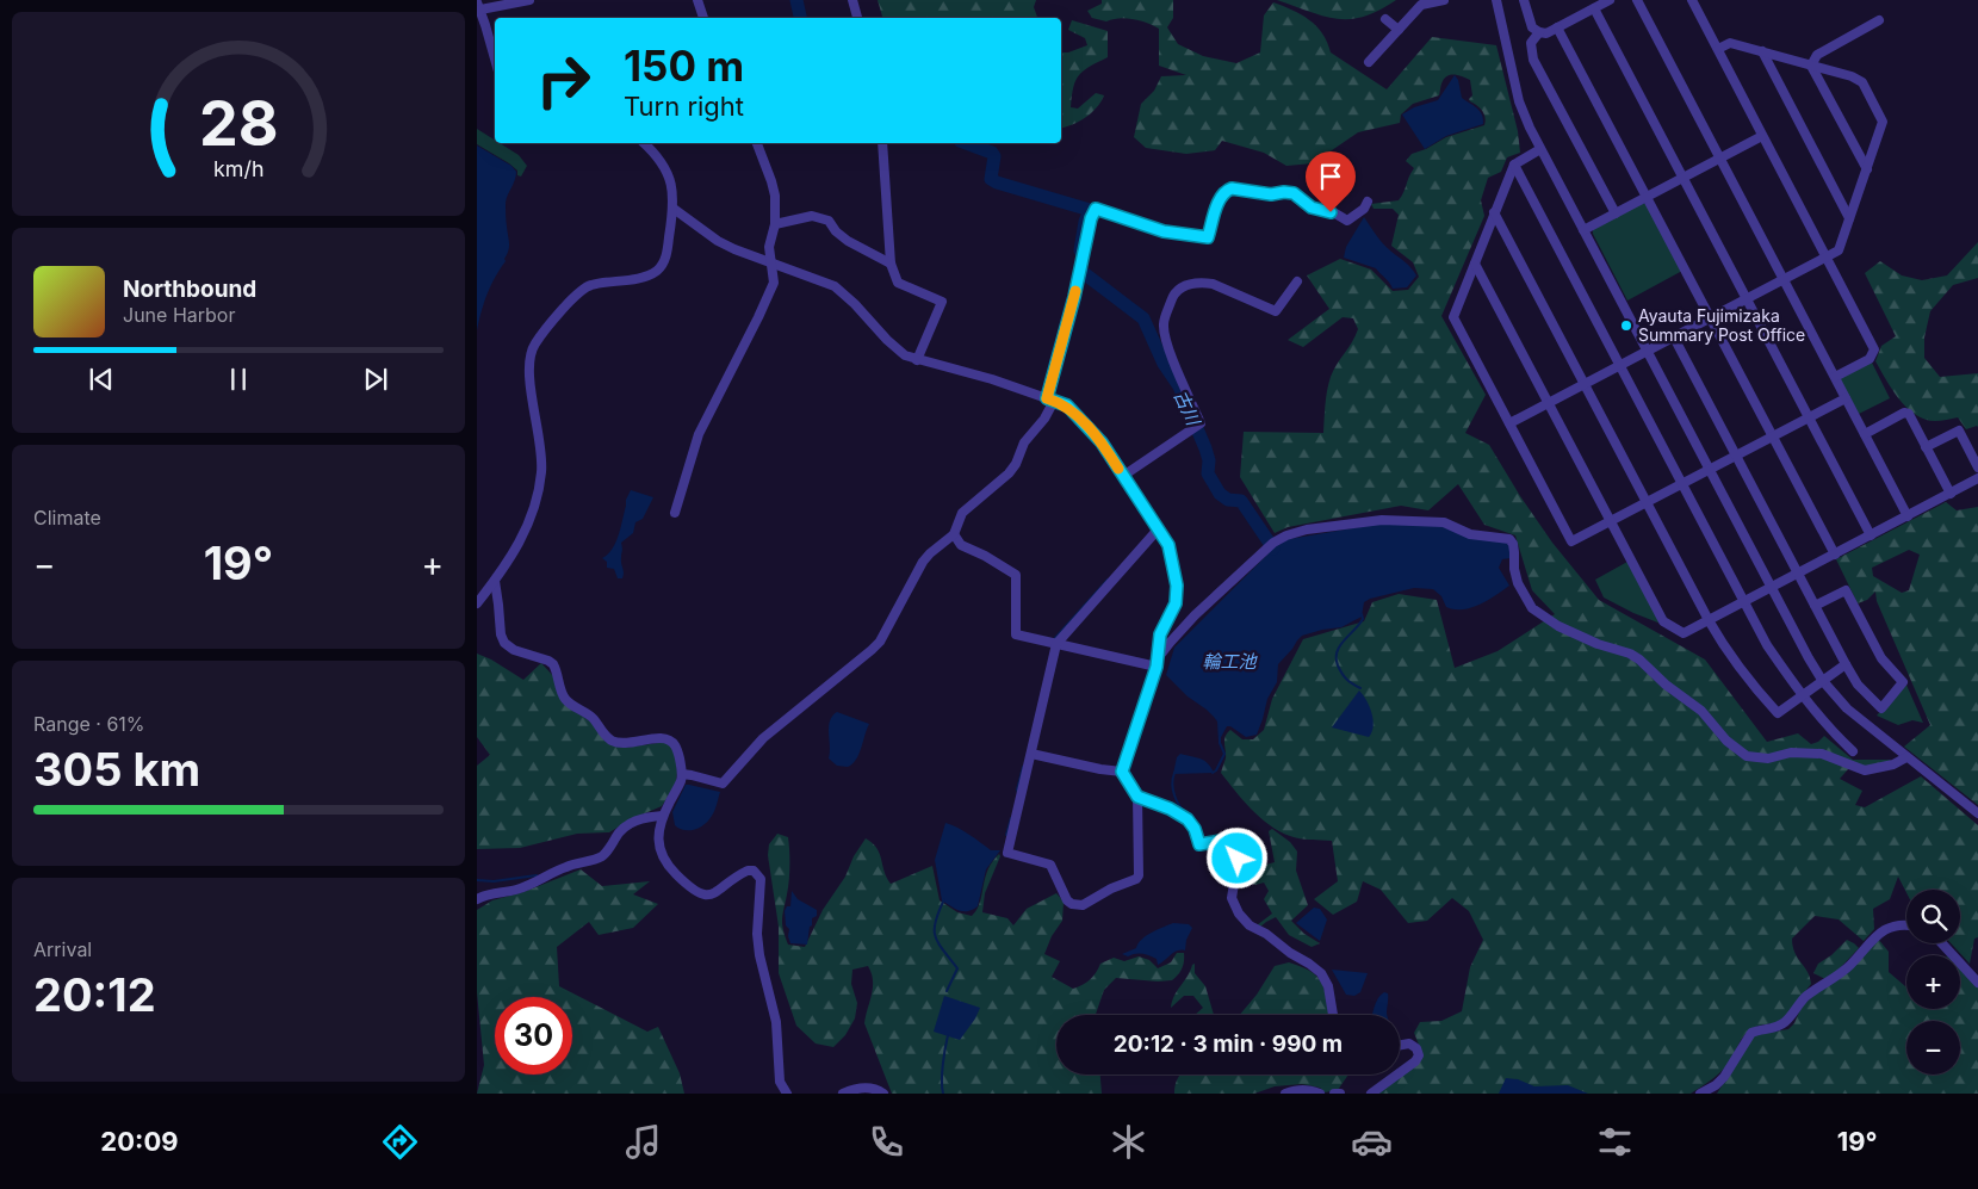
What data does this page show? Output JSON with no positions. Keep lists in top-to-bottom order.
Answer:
{
  "water": ["古川", "輪工池"],
  "places": ["Ayauta Fujimizaka Summary Post Office"],
  "page": {
    "turn": ["150 m", "Turn right"],
    "song": ["Northbound", "June Harbor"],
    "tile": [
      "Climate",
      ["Range · 61%", "305 km"],
      ["Arrival", "20:12"]
    ],
    "heat": ["−", "19°", "+"],
    "map_buttons": ["+", "−"],
    "limit": "30",
    "trip": "20:12 · 3 min · 990 m",
    "tabs": ["20:09", "19°"],
    "gauge": ["28", "km/h"]
  }
}
